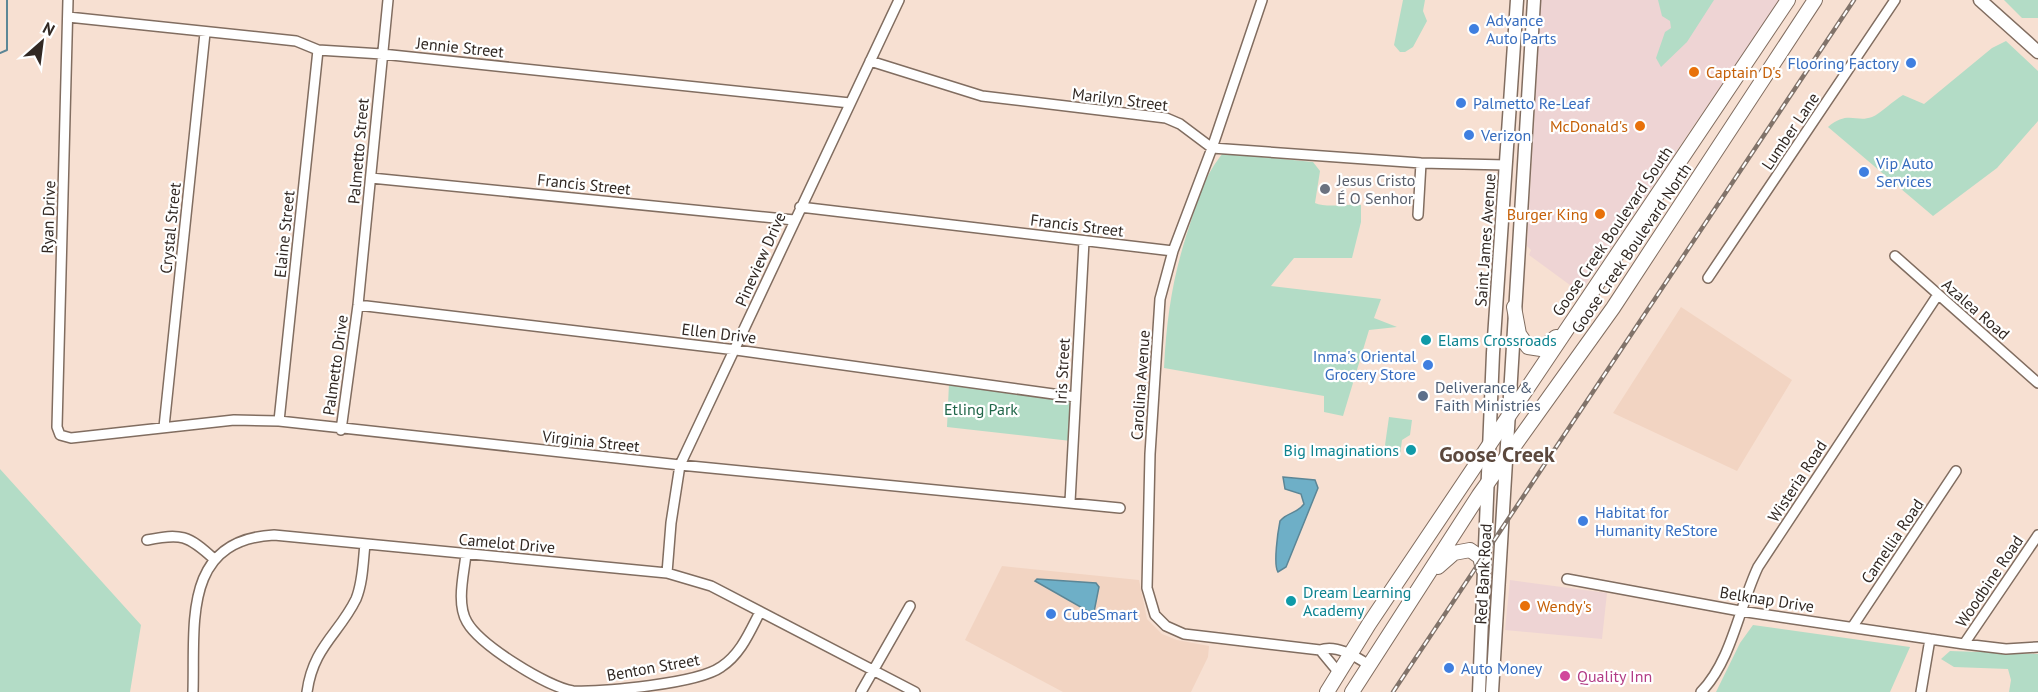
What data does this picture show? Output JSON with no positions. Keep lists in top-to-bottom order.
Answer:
{
  "streets": {
    "highway": ["Goose Creek Boulevard South", "Goose Creek Boulevard North"],
    "main road": ["Saint James Avenue", "Red Bank Road"],
    "street": [
      "Jennie Street",
      "Marilyn Street",
      "Lumber Lane",
      "Palmetto Street",
      "Francis Street",
      "Ryan Drive",
      "Crystal Street",
      "Elaine Street",
      "Pineview Drive",
      "Azalea Road",
      "Ellen Drive",
      "Palmetto Drive",
      "Iris Street",
      "Carolina Avenue",
      "Virginia Street",
      "Wisteria Road",
      "Camellia Road",
      "Camelot Drive",
      "Woodbine Road",
      "Belknap Drive",
      "Benton Street"
    ]
  },
  "crossings": [
    ["Jennie Street", "Palmetto Street"],
    ["Jennie Street", "Ryan Drive"],
    ["Jennie Street", "Crystal Street"],
    ["Jennie Street", "Elaine Street"],
    ["Jennie Street", "Pineview Drive"],
    ["Marilyn Street", "Pineview Drive"],
    ["Marilyn Street", "Carolina Avenue"],
    ["Palmetto Street", "Francis Street"],
    ["Palmetto Street", "Ellen Drive"],
    ["Palmetto Street", "Palmetto Drive"],
    ["Francis Street", "Pineview Drive"],
    ["Francis Street", "Iris Street"],
    ["Francis Street", "Carolina Avenue"],
    ["Ryan Drive", "Virginia Street"],
    ["Crystal Street", "Virginia Street"],
    ["Goose Creek Boulevard South", "Saint James Avenue"],
    ["Goose Creek Boulevard South", "Carolina Avenue"],
    ["Elaine Street", "Virginia Street"],
    ["Saint James Avenue", "Goose Creek Boulevard North"],
    ["Saint James Avenue", "Red Bank Road"],
    ["Goose Creek Boulevard North", "Carolina Avenue"],
    ["Goose Creek Boulevard North", "Red Bank Road"],
    ["Pineview Drive", "Ellen Drive"],
    ["Pineview Drive", "Virginia Street"],
    ["Pineview Drive", "Camelot Drive"],
    ["Azalea Road", "Wisteria Road"],
    ["Ellen Drive", "Palmetto Drive"],
    ["Ellen Drive", "Iris Street"],
    ["Palmetto Drive", "Virginia Street"],
    ["Iris Street", "Virginia Street"],
    ["Wisteria Road", "Belknap Drive"],
    ["Camellia Road", "Belknap Drive"],
    ["Camelot Drive", "Benton Street"],
    ["Woodbine Road", "Belknap Drive"]
  ],
  "districts": ["Goose Creek"],
  "parks": ["Etling Park"],
  "places": [
    "Advance Auto Parts",
    "Flooring Factory",
    "Captain D's",
    "Palmetto Re-Leaf",
    "McDonald's",
    "Verizon",
    "Vip Auto Services",
    "Jesus Cristo É O Senhor",
    "Burger King",
    "Elams Crossroads",
    "Inma's Oriental Grocery Store",
    "Deliverance & Faith Ministries",
    "Big Imaginations",
    "Habitat for Humanity ReStore",
    "Dream Learning Academy",
    "Wendy's",
    "CubeSmart",
    "Auto Money",
    "Quality Inn"
  ],
  "north": "top right"
}
